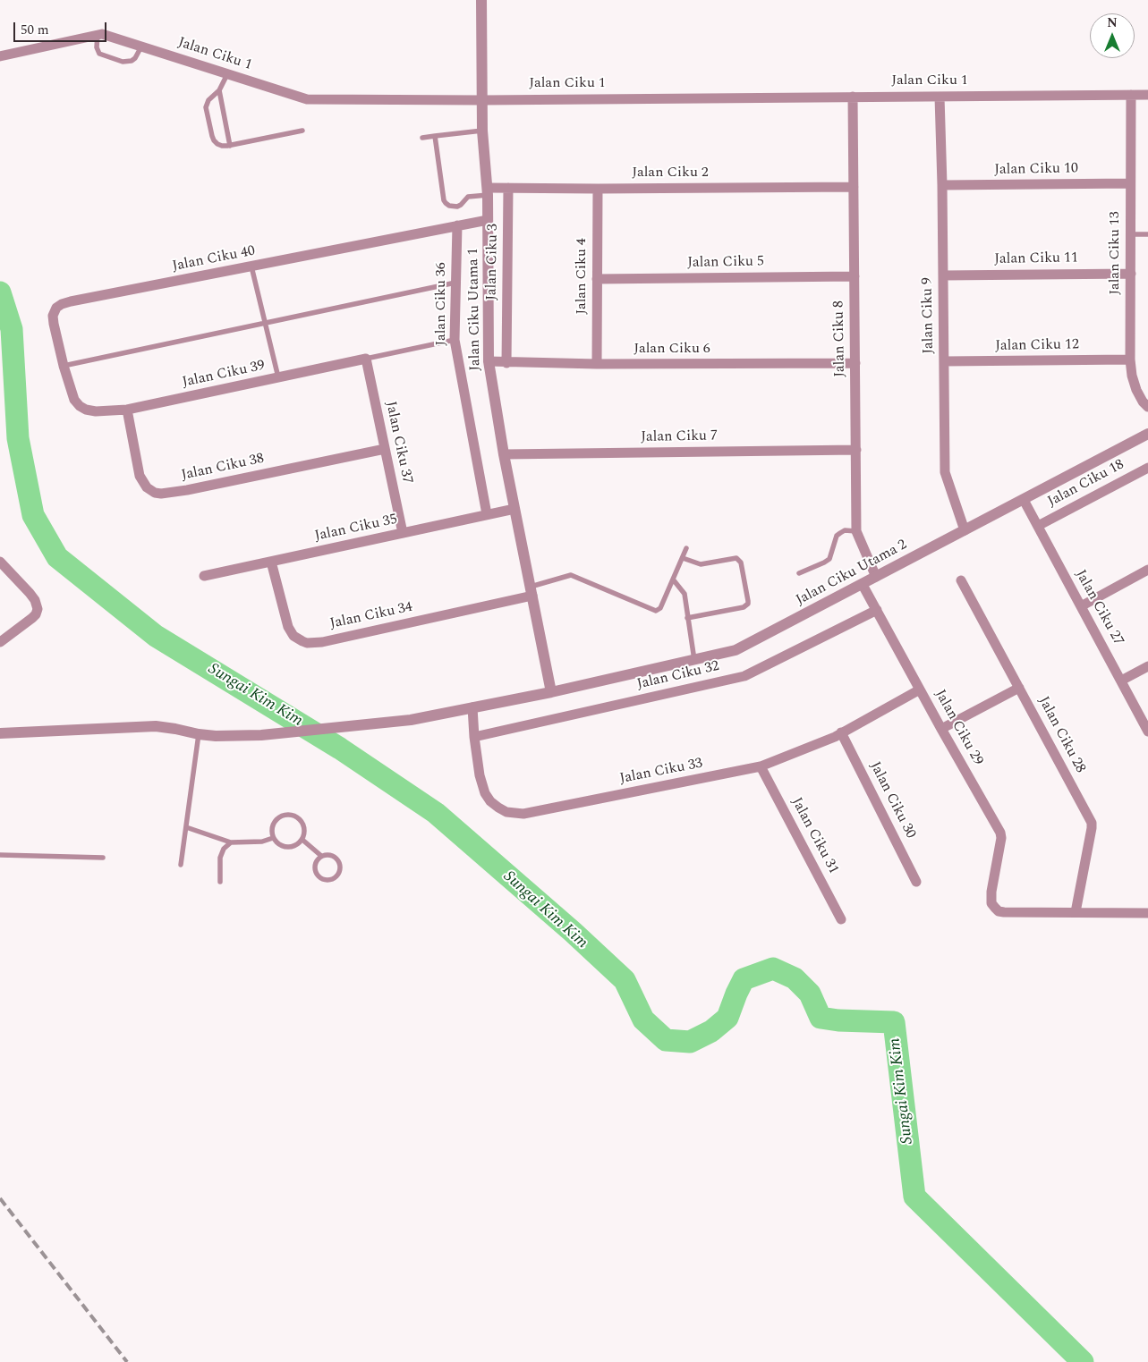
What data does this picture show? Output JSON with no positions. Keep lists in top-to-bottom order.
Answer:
{
  "streets": {
    "street": [
      "Jalan Ciku 1",
      "Jalan Ciku 10",
      "Jalan Ciku 2",
      "Jalan Ciku 13",
      "Jalan Ciku 40",
      "Jalan Ciku 11",
      "Jalan Ciku 3",
      "Jalan Ciku 5",
      "Jalan Ciku 4",
      "Jalan Ciku 36",
      "Jalan Ciku Utama 1",
      "Jalan Ciku 9",
      "Jalan Ciku 8",
      "Jalan Ciku 12",
      "Jalan Ciku 6",
      "Jalan Ciku 39",
      "Jalan Ciku 7",
      "Jalan Ciku 37",
      "Jalan Ciku 38",
      "Jalan Ciku 18",
      "Jalan Ciku 35",
      "Jalan Ciku Utama 2",
      "Jalan Ciku 27",
      "Jalan Ciku 34",
      "Jalan Ciku 32",
      "Jalan Ciku 29",
      "Jalan Ciku 28",
      "Jalan Ciku 33",
      "Jalan Ciku 30",
      "Jalan Ciku 31"
    ]
  },
  "crossings": [
    ["Jalan Ciku 1", "Jalan Ciku 13"],
    ["Jalan Ciku 1", "Jalan Ciku Utama 1"],
    ["Jalan Ciku 1", "Jalan Ciku 9"],
    ["Jalan Ciku 1", "Jalan Ciku 8"],
    ["Jalan Ciku 10", "Jalan Ciku 13"],
    ["Jalan Ciku 10", "Jalan Ciku 9"],
    ["Jalan Ciku 2", "Jalan Ciku 3"],
    ["Jalan Ciku 2", "Jalan Ciku 4"],
    ["Jalan Ciku 2", "Jalan Ciku Utama 1"],
    ["Jalan Ciku 2", "Jalan Ciku 8"],
    ["Jalan Ciku 13", "Jalan Ciku 11"],
    ["Jalan Ciku 13", "Jalan Ciku 12"],
    ["Jalan Ciku 40", "Jalan Ciku 36"],
    ["Jalan Ciku 40", "Jalan Ciku Utama 1"],
    ["Jalan Ciku 40", "Jalan Ciku 39"],
    ["Jalan Ciku 11", "Jalan Ciku 9"],
    ["Jalan Ciku 3", "Jalan Ciku 6"],
    ["Jalan Ciku 5", "Jalan Ciku 4"],
    ["Jalan Ciku 5", "Jalan Ciku 8"],
    ["Jalan Ciku 4", "Jalan Ciku 6"],
    ["Jalan Ciku 36", "Jalan Ciku 35"],
    ["Jalan Ciku Utama 1", "Jalan Ciku 6"],
    ["Jalan Ciku Utama 1", "Jalan Ciku 7"],
    ["Jalan Ciku Utama 1", "Jalan Ciku 35"],
    ["Jalan Ciku Utama 1", "Jalan Ciku Utama 2"],
    ["Jalan Ciku Utama 1", "Jalan Ciku 34"],
    ["Jalan Ciku 9", "Jalan Ciku 12"],
    ["Jalan Ciku 9", "Jalan Ciku Utama 2"],
    ["Jalan Ciku 8", "Jalan Ciku 6"],
    ["Jalan Ciku 8", "Jalan Ciku 7"],
    ["Jalan Ciku 8", "Jalan Ciku Utama 2"],
    ["Jalan Ciku 39", "Jalan Ciku 37"],
    ["Jalan Ciku 39", "Jalan Ciku 38"],
    ["Jalan Ciku 37", "Jalan Ciku 38"],
    ["Jalan Ciku 37", "Jalan Ciku 35"],
    ["Jalan Ciku 18", "Jalan Ciku 27"],
    ["Jalan Ciku 35", "Jalan Ciku 34"],
    ["Jalan Ciku Utama 2", "Jalan Ciku 27"],
    ["Jalan Ciku Utama 2", "Jalan Ciku 29"],
    ["Jalan Ciku Utama 2", "Jalan Ciku 33"],
    ["Jalan Ciku 32", "Jalan Ciku 29"],
    ["Jalan Ciku 32", "Jalan Ciku 33"],
    ["Jalan Ciku 29", "Jalan Ciku 28"],
    ["Jalan Ciku 29", "Jalan Ciku 33"],
    ["Jalan Ciku 33", "Jalan Ciku 30"],
    ["Jalan Ciku 33", "Jalan Ciku 31"]
  ],
  "water": ["Sungai Kim Kim"],
  "scale_bar": "50 m",
  "north": "top"
}
